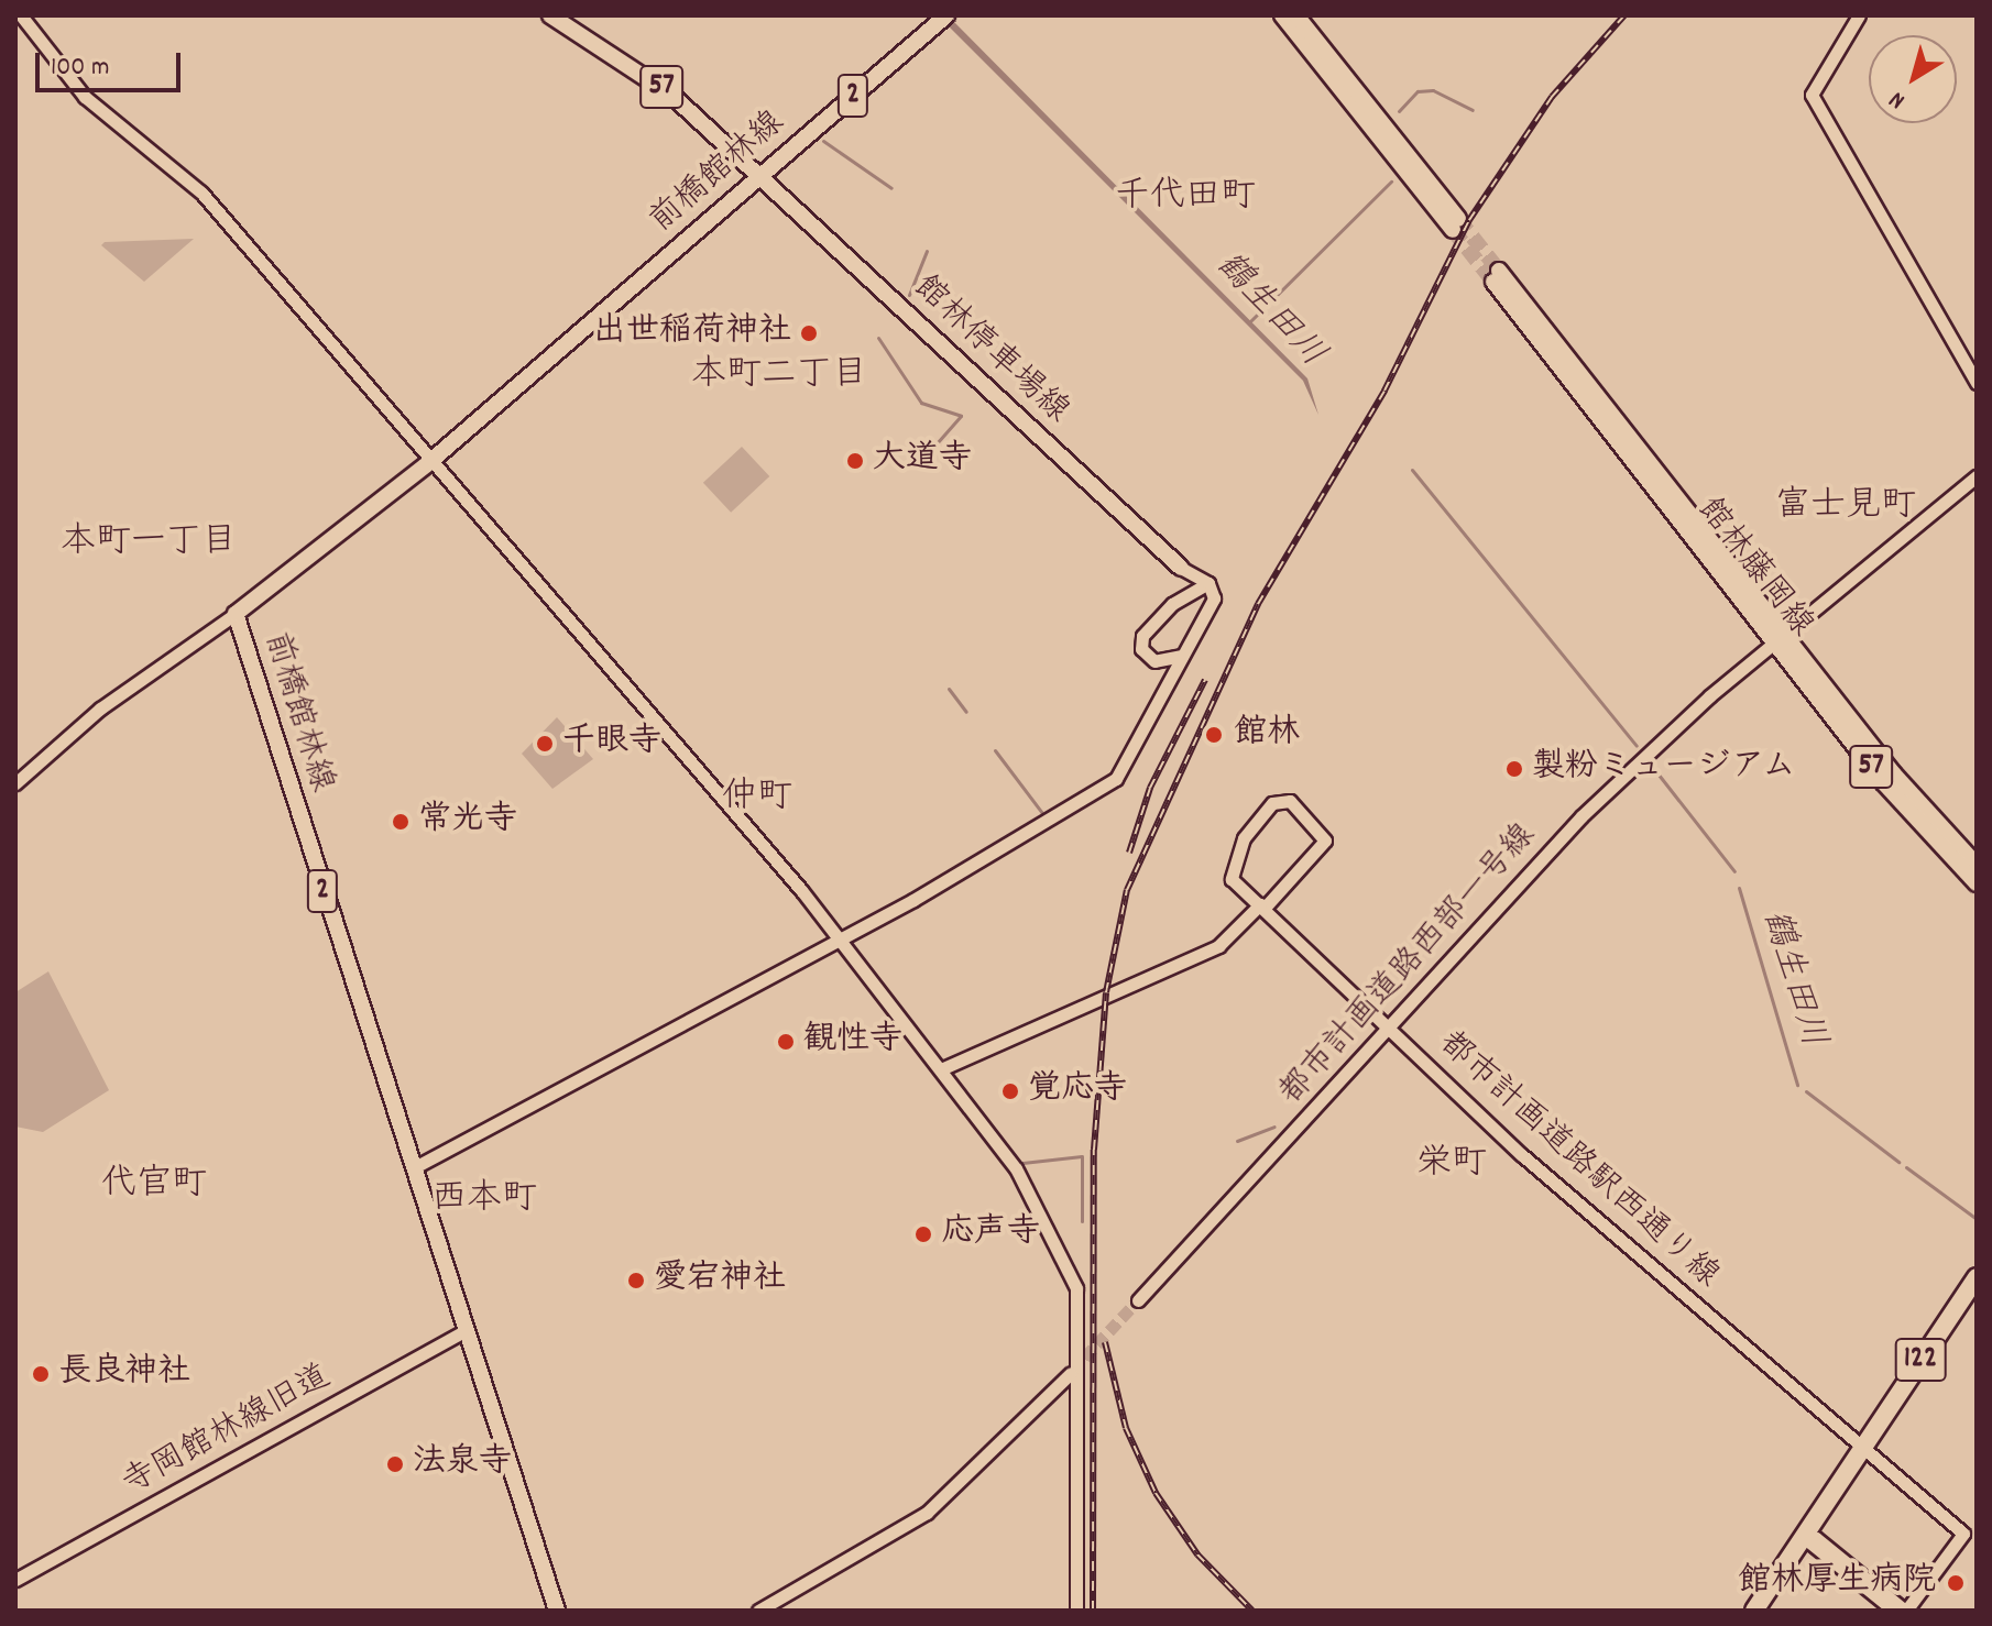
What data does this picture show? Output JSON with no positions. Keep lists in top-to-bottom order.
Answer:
{
  "streets": {
    "highway": ["122"],
    "main road": [
      "57",
      "2",
      "前橋館林線",
      "館林停車場線",
      "館林藤岡線"
    ],
    "street": ["都市計画道路西部一号線", "都市計画道路駅西通り線", "寺岡館林線旧道"]
  },
  "crossings": [
    ["57", "前橋館林線"],
    ["57", "館林停車場線"],
    ["前橋館林線", "館林停車場線"],
    ["前橋館林線", "寺岡館林線旧道"],
    ["館林藤岡線", "都市計画道路西部一号線"],
    ["都市計画道路西部一号線", "都市計画道路駅西通り線"],
    ["都市計画道路駅西通り線", "122"]
  ],
  "districts": [
    "千代田町",
    "本町二丁目",
    "富士見町",
    "本町一丁目",
    "仲町",
    "栄町",
    "代官町",
    "西本町"
  ],
  "water": ["鶴生田川"],
  "places": [
    "出世稲荷神社",
    "大道寺",
    "館林",
    "千眼寺",
    "製粉ミュージアム",
    "常光寺",
    "観性寺",
    "覚応寺",
    "応声寺",
    "愛宕神社",
    "長良神社",
    "法泉寺",
    "館林厚生病院"
  ],
  "scale_bar": "100 m",
  "north": "bottom left"
}
